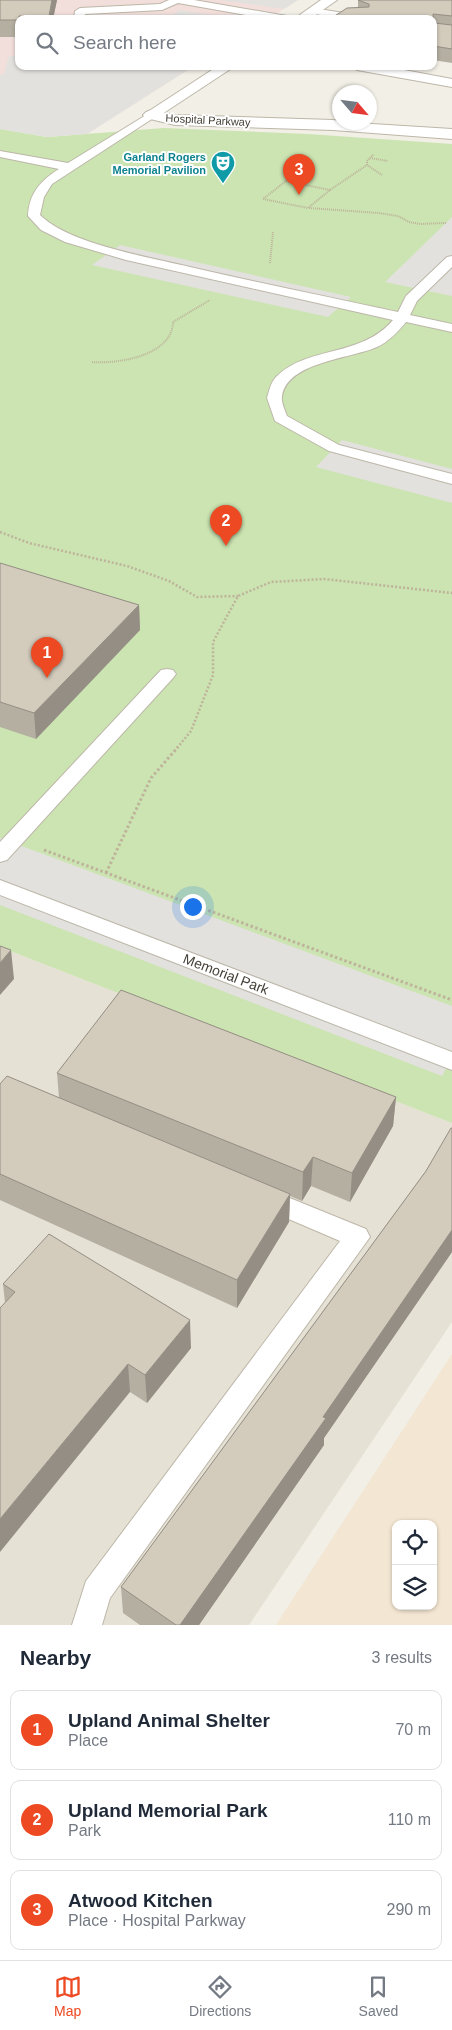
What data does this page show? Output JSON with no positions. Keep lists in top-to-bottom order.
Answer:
{
  "streets": {
    "street": ["Hospital Parkway"],
    "lane": ["Memorial Park"]
  },
  "places": {
    "theatre": ["Garland Rogers Memorial Pavilion"]
  },
  "north": "bottom right",
  "page": {
    "search": "Search here",
    "pins": ["3", "2", "1"],
    "heading": ["Nearby", "3 results"],
    "list": [
      {
        "mark": "1",
        "name": "Upland Animal Shelter",
        "note": "Place",
        "value": "70 m"
      },
      {
        "mark": "2",
        "name": "Upland Memorial Park",
        "note": "Park",
        "value": "110 m"
      },
      {
        "mark": "3",
        "name": "Atwood Kitchen",
        "note": "Place · Hospital Parkway",
        "value": "290 m"
      }
    ],
    "nav": ["Map", "Directions", "Saved"]
  }
}
